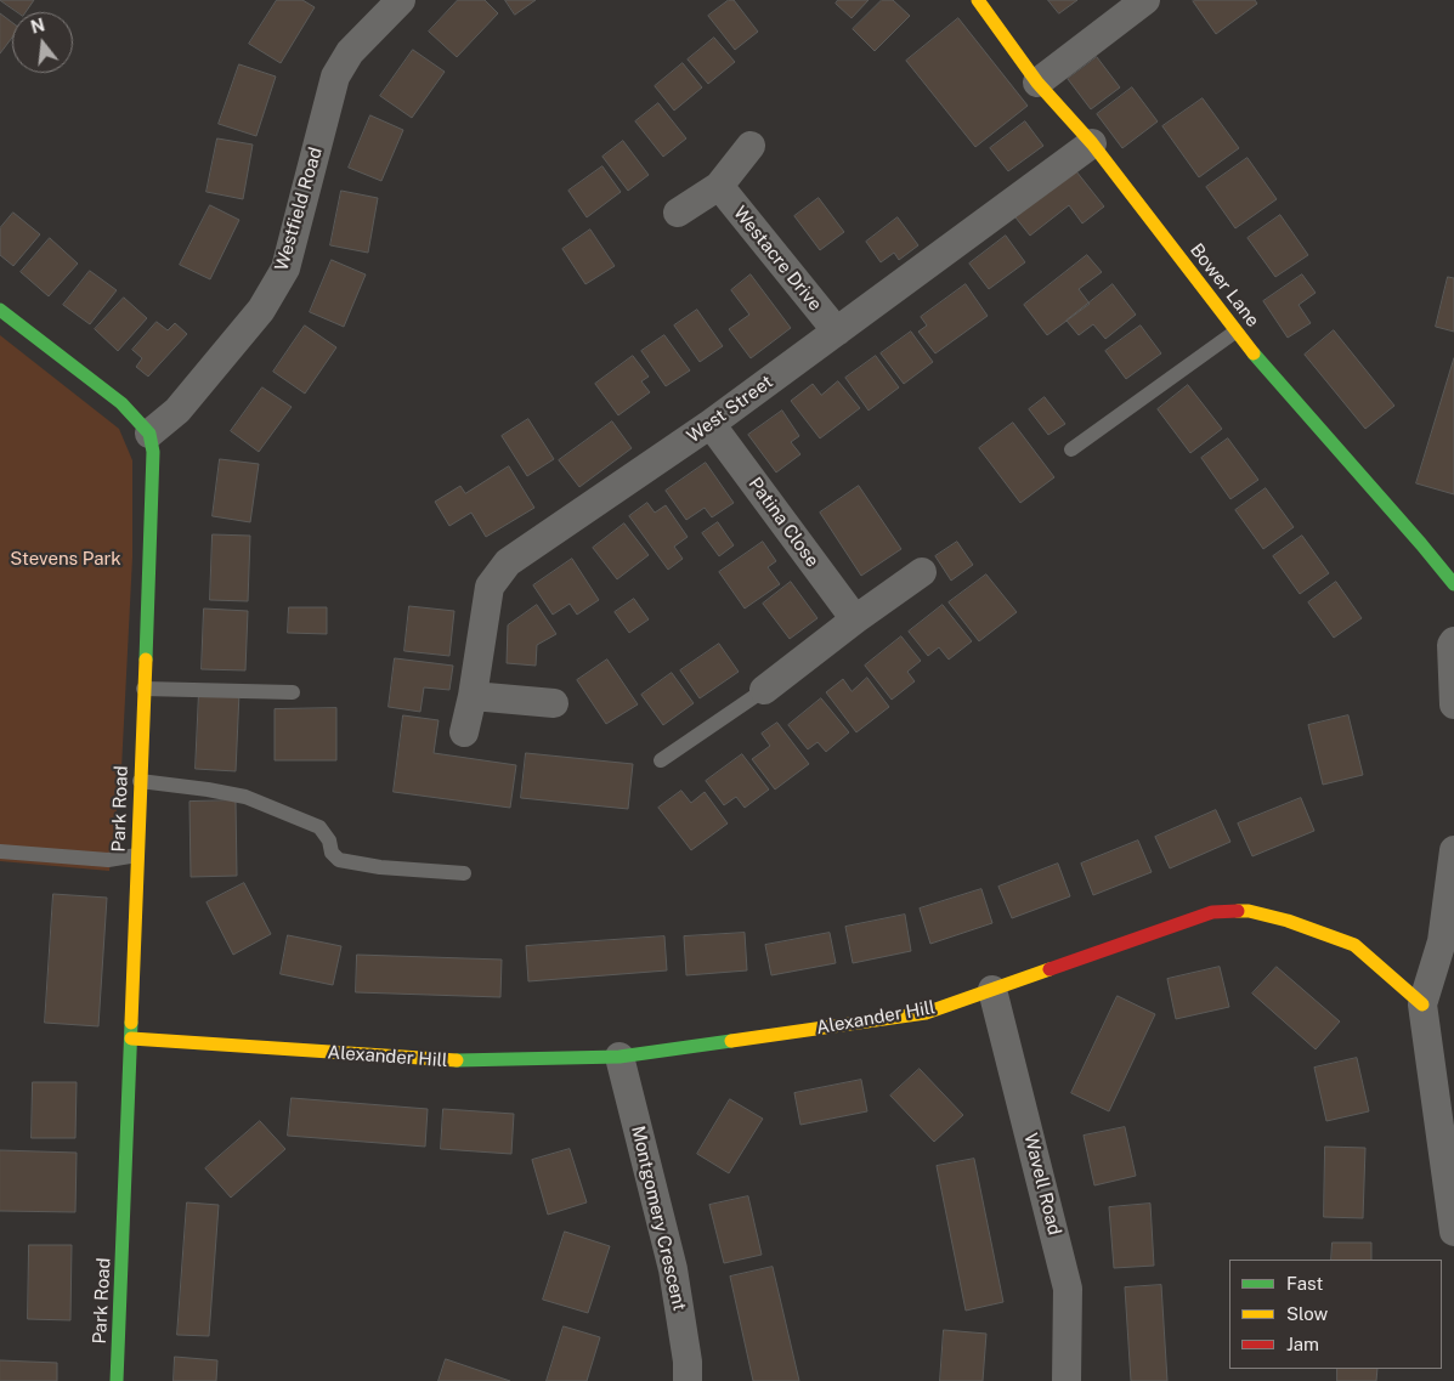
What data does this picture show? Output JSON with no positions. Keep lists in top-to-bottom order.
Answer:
{
  "streets": {
    "street": [
      "Westfield Road",
      "Westacre Drive",
      "Bower Lane",
      "West Street",
      "Patina Close",
      "Park Road",
      "Alexander Hill",
      "Wavell Road",
      "Montgomery Crescent"
    ]
  },
  "crossings": [
    ["Westfield Road", "Park Road"],
    ["Westacre Drive", "West Street"],
    ["Bower Lane", "West Street"],
    ["West Street", "Patina Close"],
    ["Park Road", "Alexander Hill"],
    ["Alexander Hill", "Wavell Road"],
    ["Alexander Hill", "Montgomery Crescent"]
  ],
  "parks": ["Stevens Park"],
  "legend": ["Fast", "Slow", "Jam"],
  "north": "top"
}
